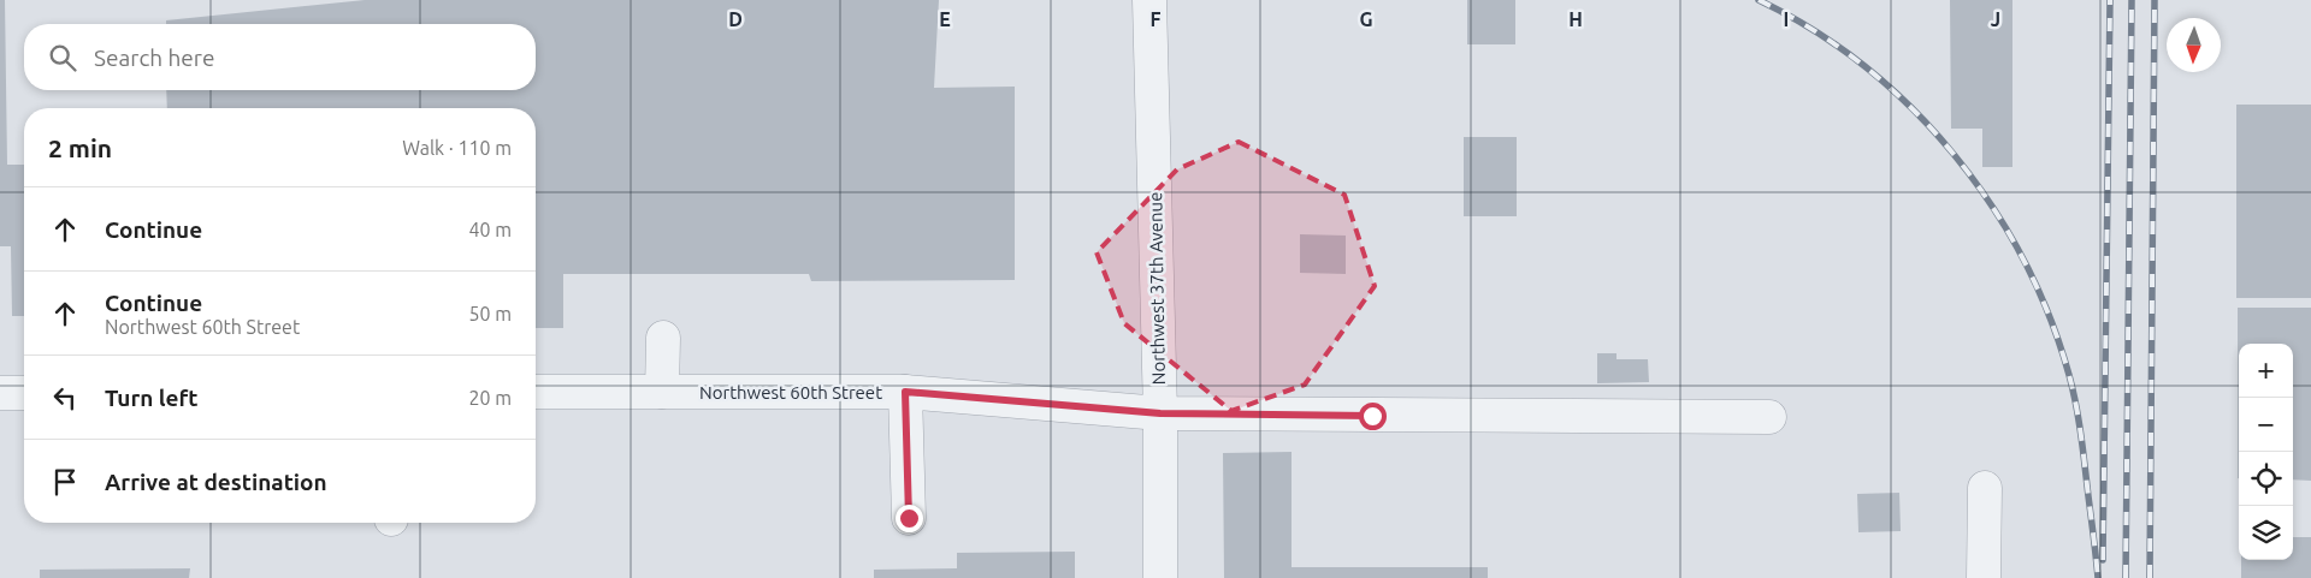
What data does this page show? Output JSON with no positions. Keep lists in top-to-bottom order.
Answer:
{
  "streets": {
    "street": ["Northwest 37th Avenue", "Northwest 60th Street"]
  },
  "crossings": [
    ["Northwest 37th Avenue", "Northwest 60th Street"]
  ],
  "north": "bottom",
  "page": {
    "search": "Search here",
    "heading": ["2 min", "Walk · 110 m"],
    "list": [
      ["Continue", "40 m"],
      ["Continue", "Northwest 60th Street", "50 m"],
      ["Turn left", "20 m"],
      "Arrive at destination"
    ],
    "map_buttons": ["+", "−"]
  },
  "grid": {
    "columns": [
      "D",
      "E",
      "F",
      "G",
      "H",
      "I",
      "J"
    ]
  }
}
